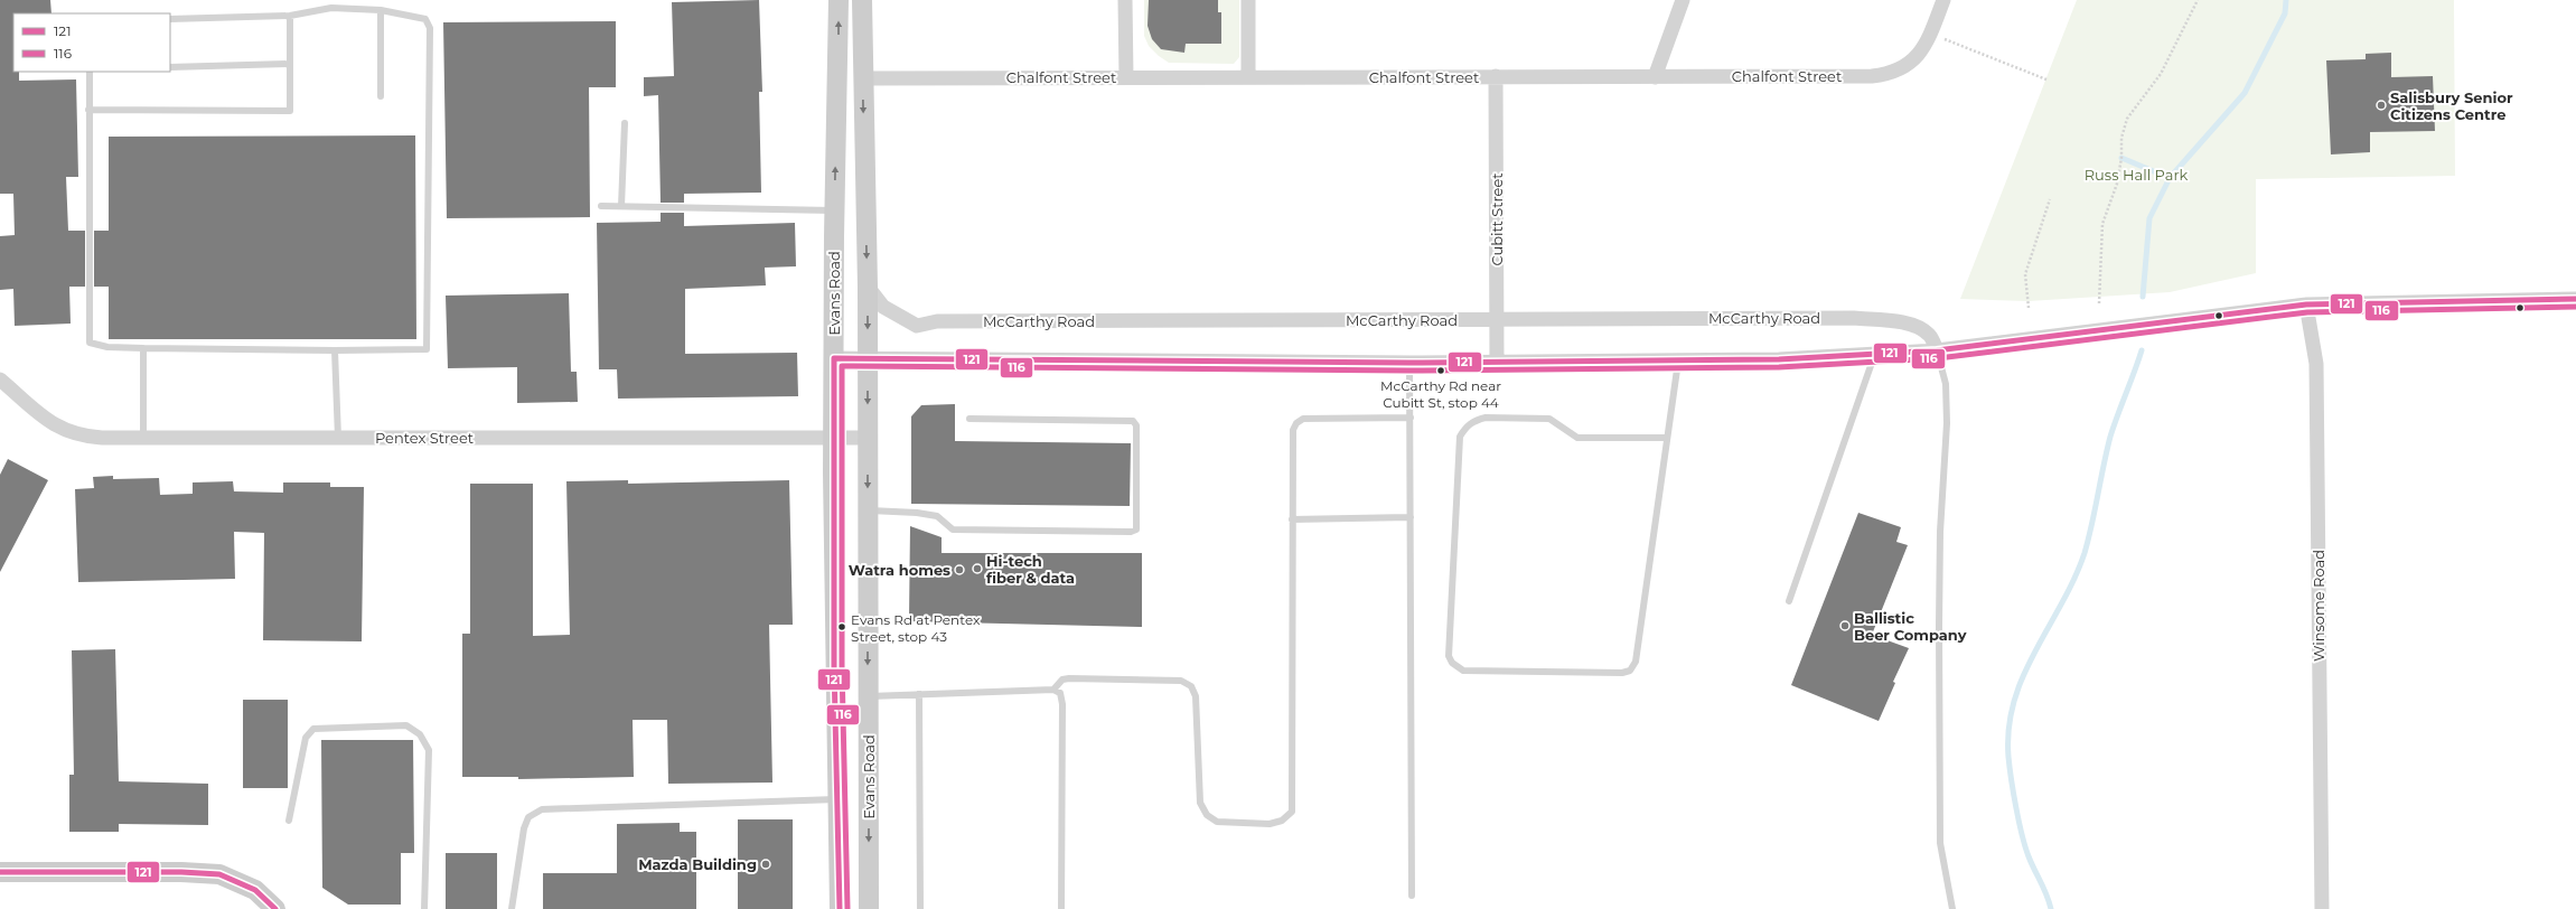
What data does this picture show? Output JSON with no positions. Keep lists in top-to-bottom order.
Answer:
{
  "streets": {
    "main road": ["Evans Road"],
    "street": [
      "Chalfont Street",
      "Cubitt Street",
      "McCarthy Road",
      "Pentex Street",
      "Winsome Road"
    ]
  },
  "crossings": [
    ["Chalfont Street", "Cubitt Street"],
    ["Chalfont Street", "Evans Road"],
    ["Cubitt Street", "McCarthy Road"],
    ["Evans Road", "McCarthy Road"],
    ["Evans Road", "Pentex Street"]
  ],
  "parks": ["Russ Hall Park"],
  "places": [
    "Salisbury Senior Citizens Centre",
    "McCarthy Rd near Cubitt St, stop 44",
    "Hi-tech fiber & data",
    "Watra homes",
    "Ballistic Beer Company",
    "Evans Rd at Pentex Street, stop 43",
    "Mazda Building"
  ],
  "lines": ["transit line 121", "transit line 116"],
  "legend": ["121", "116"]
}
